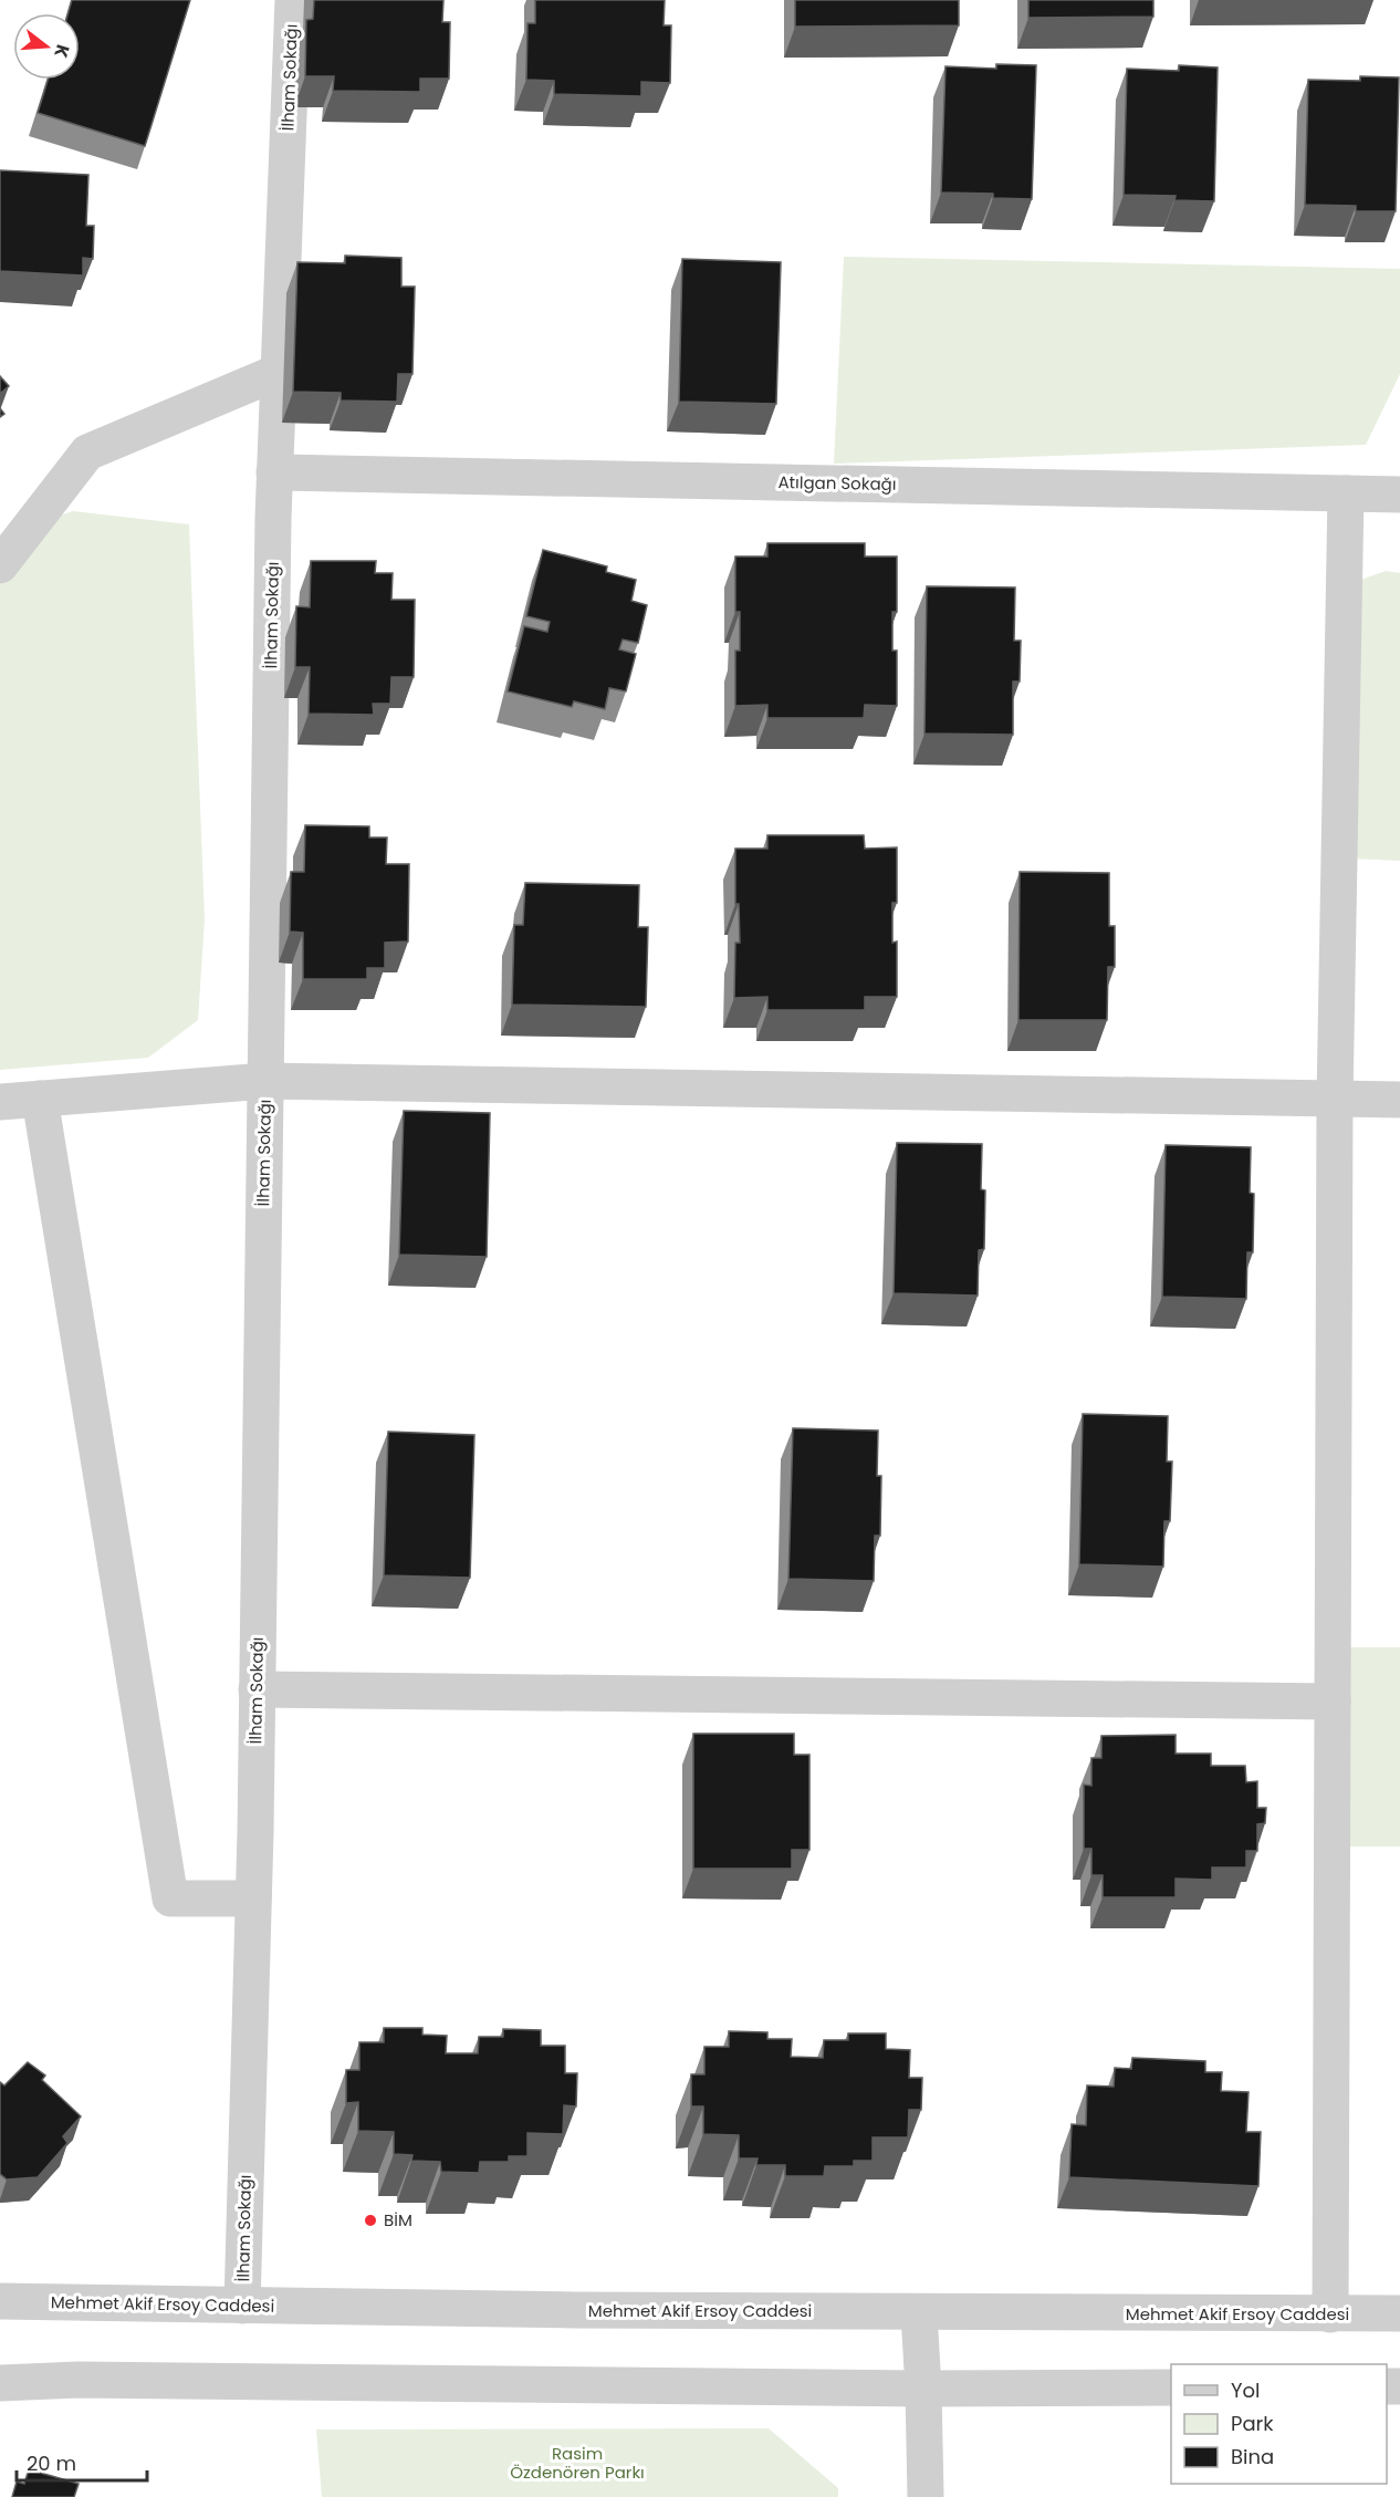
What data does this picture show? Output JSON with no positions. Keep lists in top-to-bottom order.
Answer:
{
  "streets": {
    "street": ["İlham Sokağı", "Atılgan Sokağı", "Mehmet Akif Ersoy Caddesi"]
  },
  "crossings": [
    ["İlham Sokağı", "Atılgan Sokağı"],
    ["İlham Sokağı", "Mehmet Akif Ersoy Caddesi"]
  ],
  "parks": ["Rasim Özdenören Parkı"],
  "places": ["BİM"],
  "legend": ["Yol", "Park", "Bina"],
  "scale_bar": "20 m",
  "north": "right"
}
